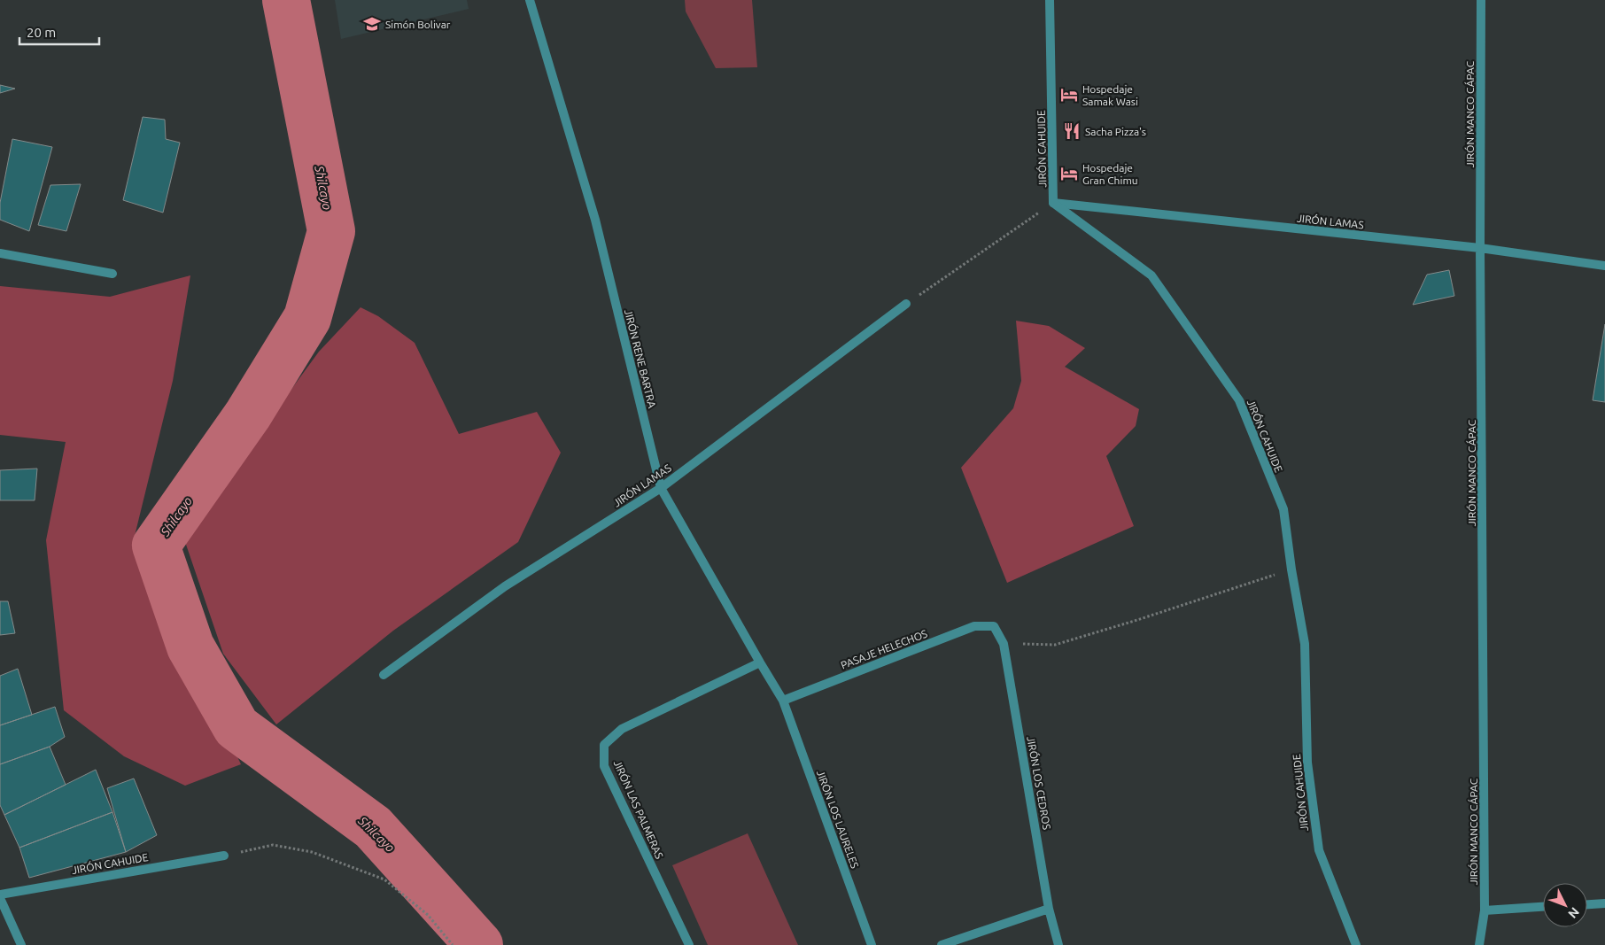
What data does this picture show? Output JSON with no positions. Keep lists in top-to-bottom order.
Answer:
{
  "streets": {
    "street": [
      "JIRÓN MANCO CÁPAC",
      "JIRÓN CAHUIDE",
      "JIRÓN LAMAS",
      "JIRÓN RENE BARTRA",
      "PASAJE HELECHOS",
      "JIRÓN LOS CEDROS",
      "JIRÓN LAS PALMERAS",
      "JIRÓN LOS LAURELES"
    ]
  },
  "crossings": [
    ["JIRÓN MANCO CÁPAC", "JIRÓN LAMAS"],
    ["JIRÓN CAHUIDE", "JIRÓN LAMAS"],
    ["JIRÓN LAMAS", "JIRÓN RENE BARTRA"],
    ["JIRÓN RENE BARTRA", "PASAJE HELECHOS"],
    ["JIRÓN RENE BARTRA", "JIRÓN LAS PALMERAS"],
    ["JIRÓN RENE BARTRA", "JIRÓN LOS LAURELES"],
    ["PASAJE HELECHOS", "JIRÓN LOS CEDROS"],
    ["PASAJE HELECHOS", "JIRÓN LOS LAURELES"]
  ],
  "water": ["Shilcayo"],
  "places": {
    "school or university": ["Simón Bolivar"],
    "hotel": ["Hospedaje Samak Wasi", "Hospedaje Gran Chimu"],
    "restaurant": ["Sacha Pizza's"]
  },
  "scale_bar": "20 m",
  "north": "bottom right"
}
